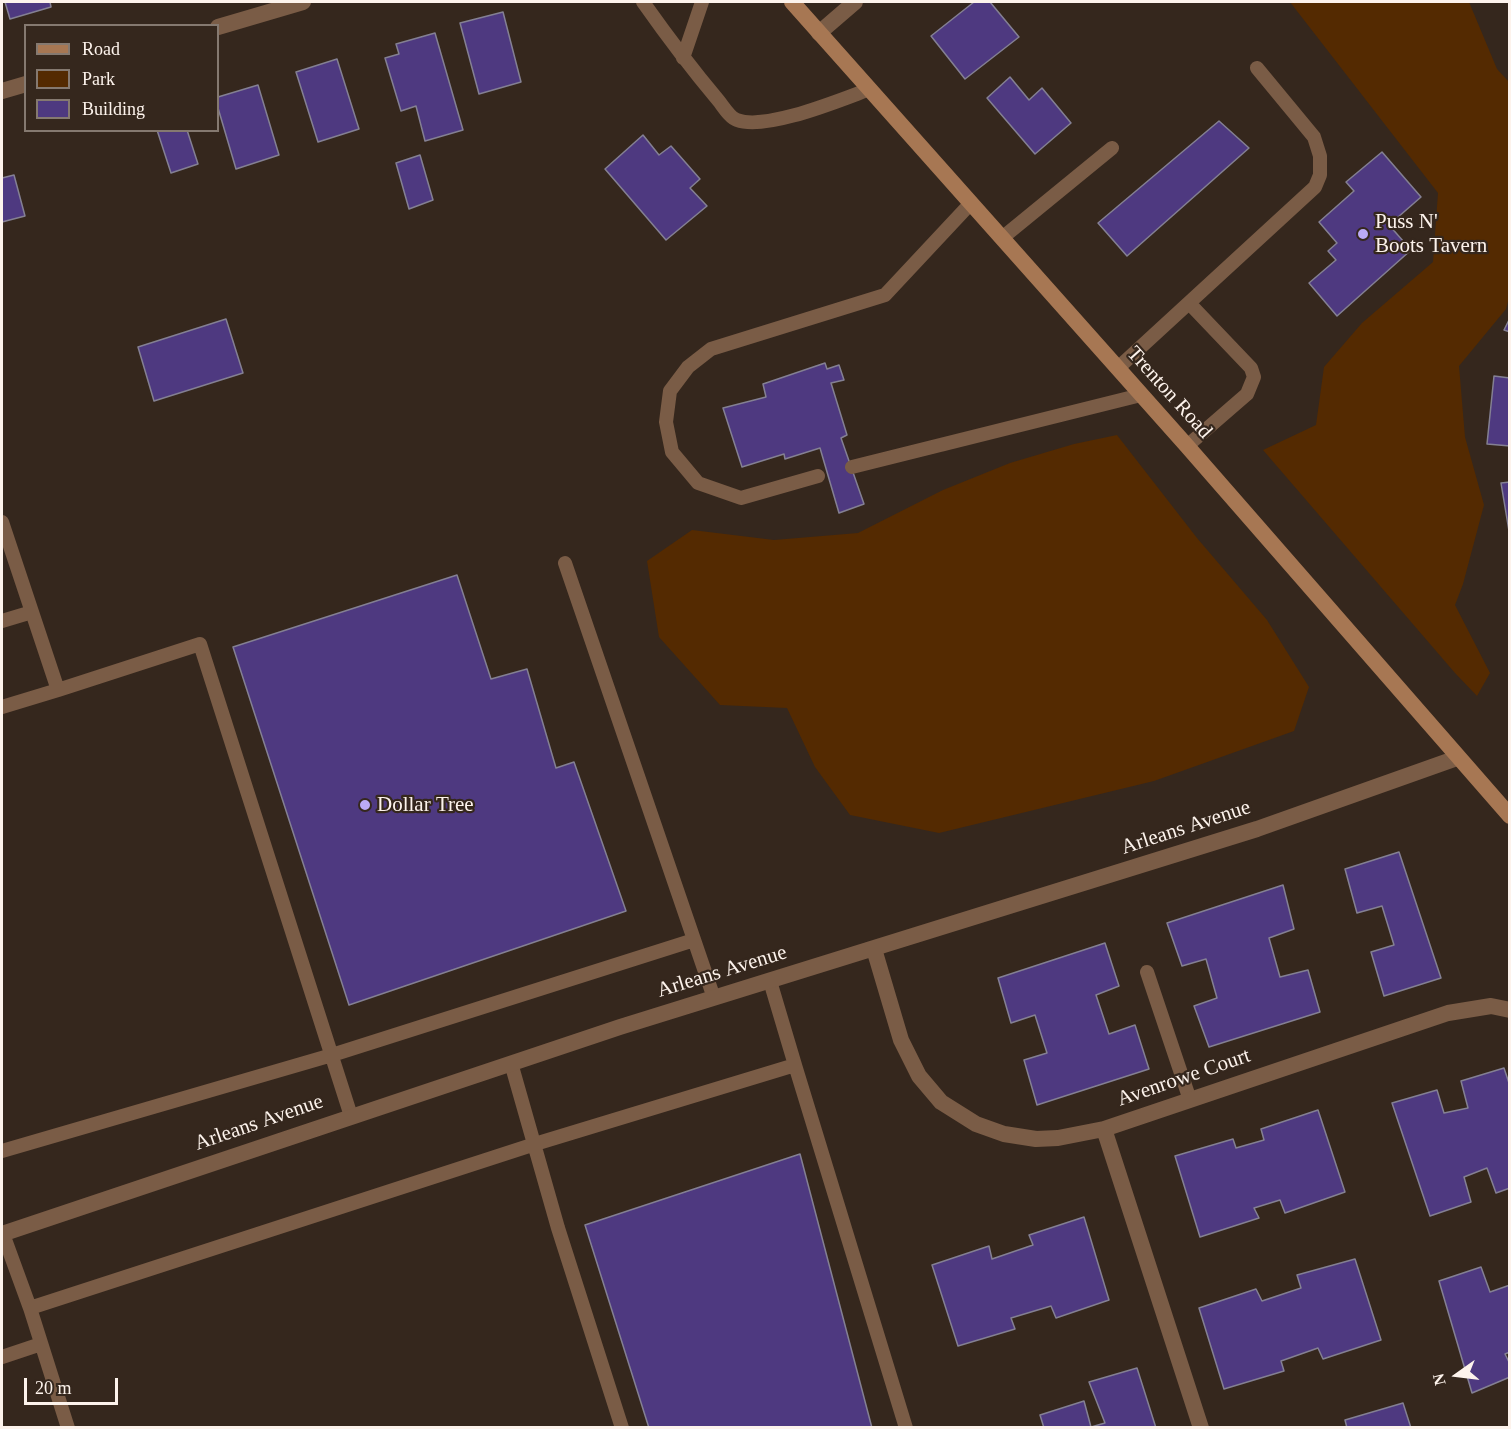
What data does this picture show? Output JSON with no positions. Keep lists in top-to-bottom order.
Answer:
{
  "streets": {
    "main road": ["Trenton Road"],
    "street": ["Arleans Avenue", "Avenrowe Court"]
  },
  "crossings": [
    ["Trenton Road", "Arleans Avenue"]
  ],
  "places": ["Puss N' Boots Tavern", "Dollar Tree"],
  "legend": ["Road", "Park", "Building"],
  "scale_bar": "20 m",
  "north": "left"
}
